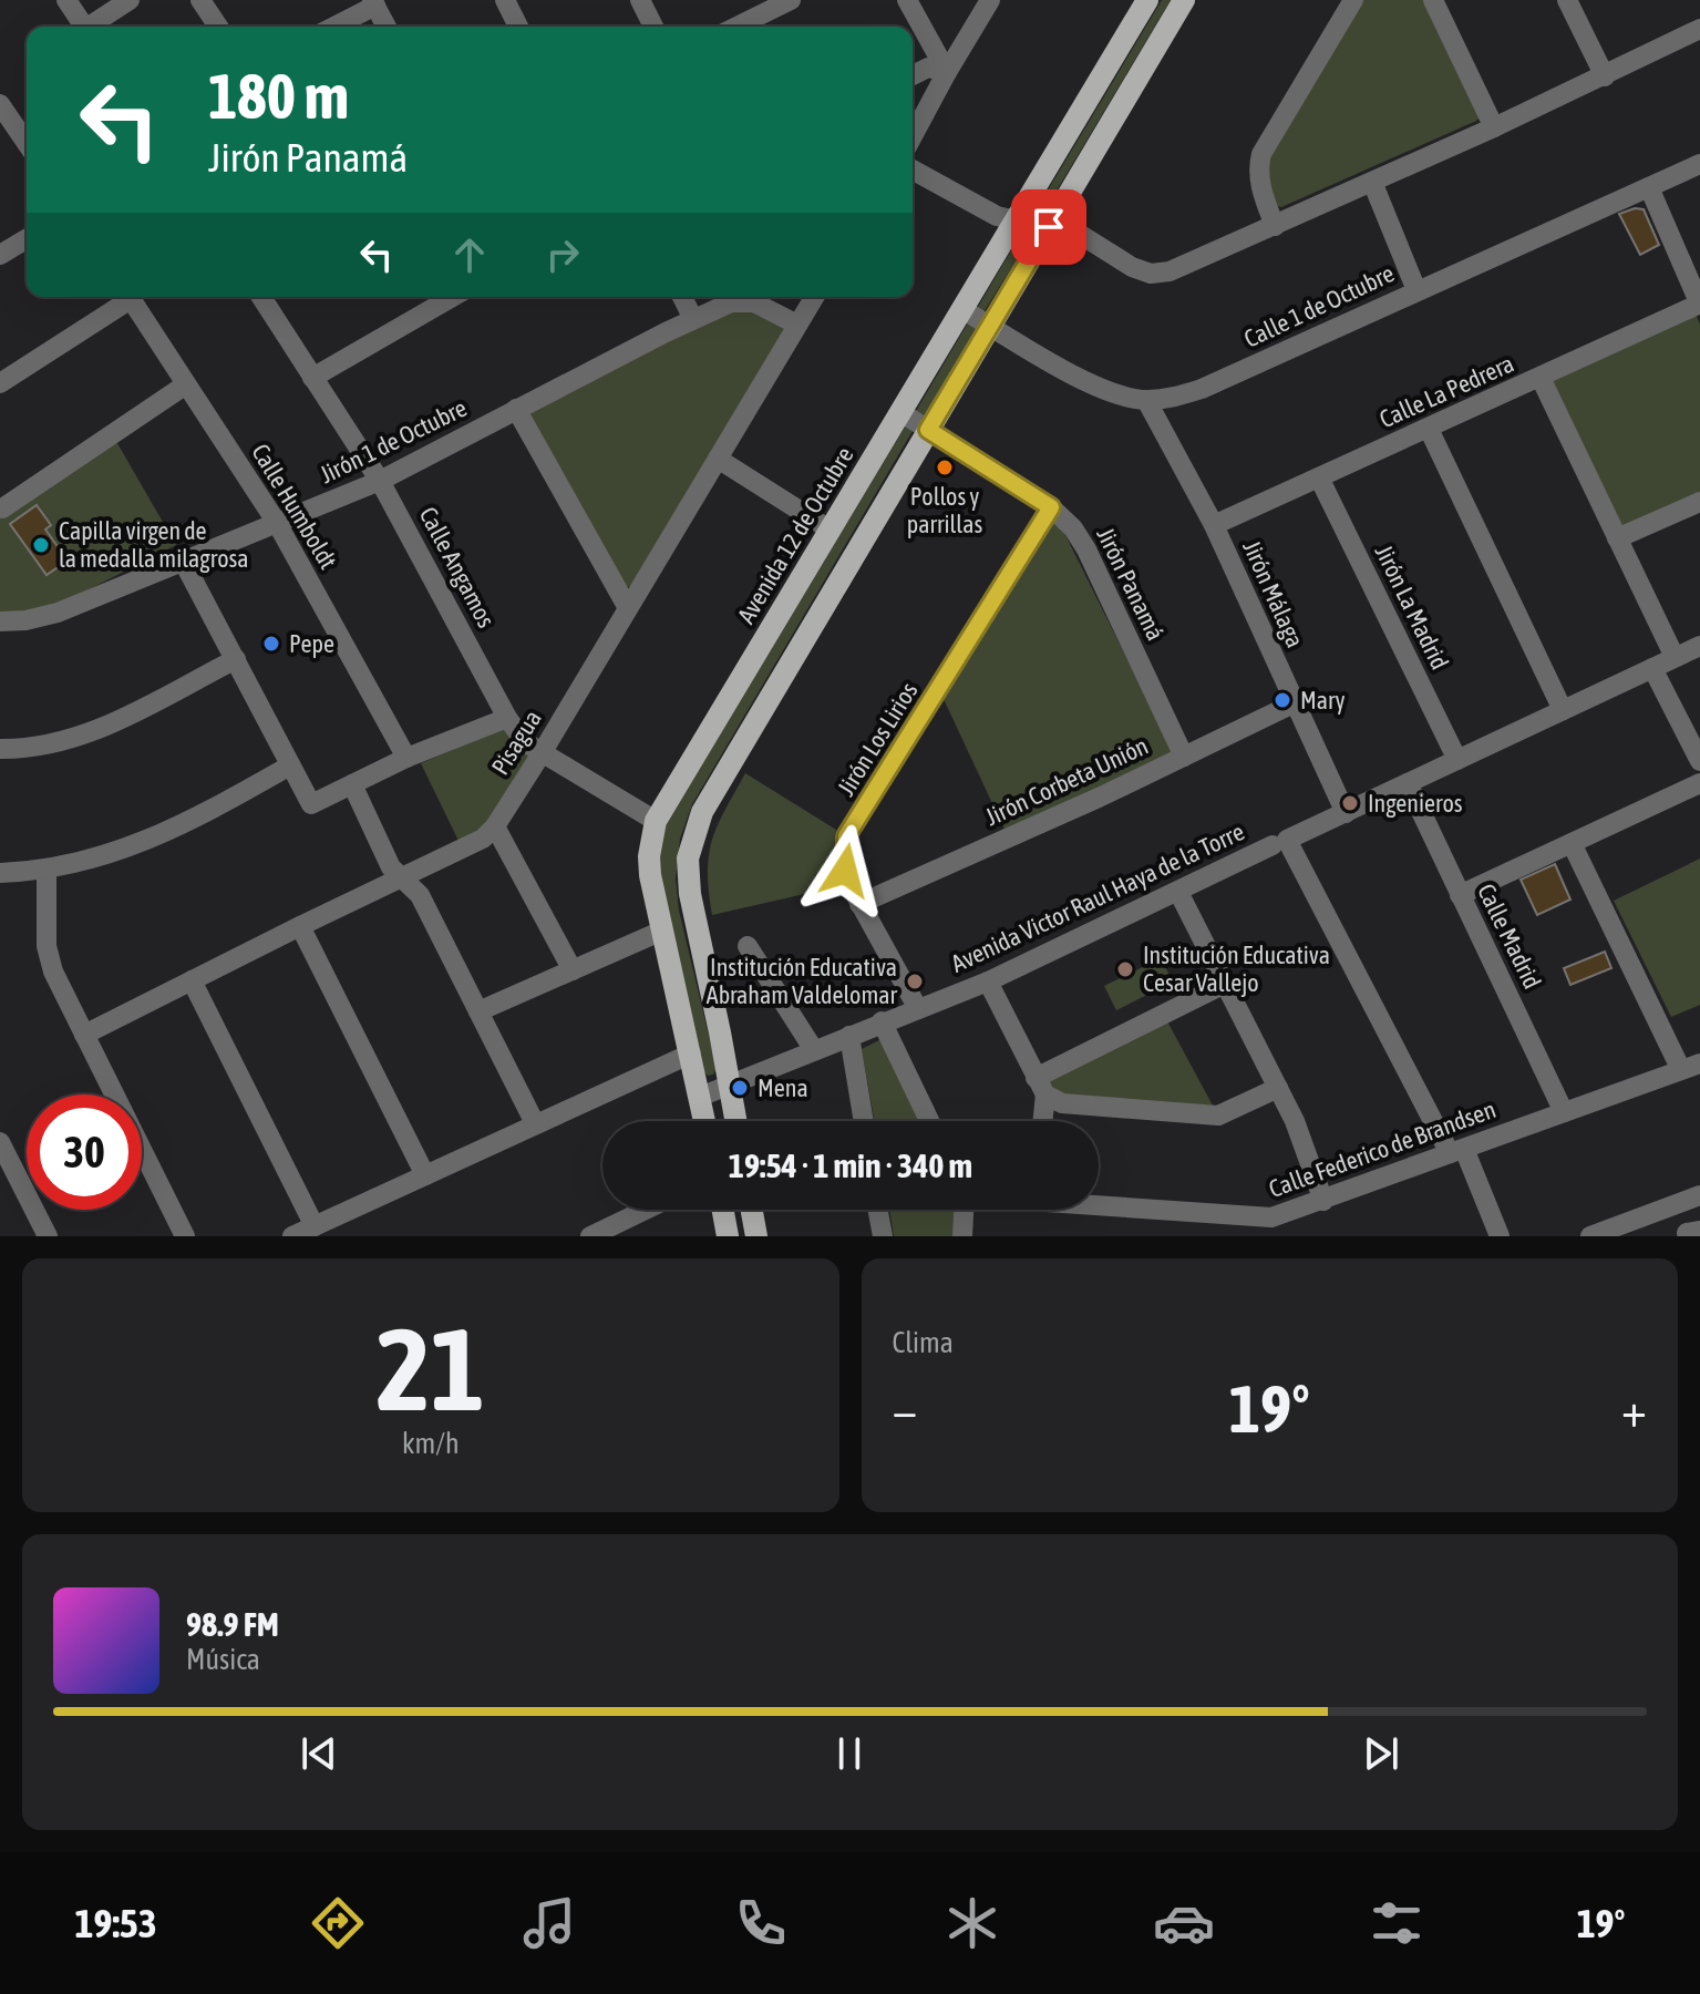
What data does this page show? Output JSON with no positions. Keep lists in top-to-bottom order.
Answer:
{
  "streets": {
    "main road": ["Avenida 12 de Octubre"],
    "street": [
      "Calle 1 de Octubre",
      "Calle La Pedrera",
      "Jirón 1 de Octubre",
      "Calle Humboldt",
      "Calle Angamos",
      "Jirón Panamá",
      "Jirón Málaga",
      "Jirón La Madrid",
      "Jirón Los Lirios",
      "Pisagua",
      "Jirón Corbeta Unión",
      "Avenida Victor Raul Haya de la Torre",
      "Calle Madrid",
      "Calle Federico de Brandsen"
    ]
  },
  "crossings": [
    ["Calle 1 de Octubre", "Avenida 12 de Octubre"],
    ["Calle 1 de Octubre", "Jirón Málaga"],
    ["Calle La Pedrera", "Jirón Málaga"],
    ["Calle La Pedrera", "Jirón La Madrid"],
    ["Jirón 1 de Octubre", "Calle Humboldt"],
    ["Jirón 1 de Octubre", "Calle Angamos"],
    ["Jirón 1 de Octubre", "Pisagua"],
    ["Avenida 12 de Octubre", "Calle Angamos"],
    ["Avenida 12 de Octubre", "Jirón Panamá"],
    ["Avenida 12 de Octubre", "Avenida Victor Raul Haya de la Torre"],
    ["Calle Angamos", "Pisagua"],
    ["Jirón Panamá", "Jirón Los Lirios"],
    ["Jirón Panamá", "Jirón Corbeta Unión"],
    ["Jirón Málaga", "Jirón Corbeta Unión"],
    ["Jirón Málaga", "Avenida Victor Raul Haya de la Torre"],
    ["Jirón La Madrid", "Avenida Victor Raul Haya de la Torre"],
    ["Jirón Los Lirios", "Jirón Corbeta Unión"],
    ["Jirón Los Lirios", "Avenida Victor Raul Haya de la Torre"],
    ["Avenida Victor Raul Haya de la Torre", "Calle Madrid"],
    ["Calle Madrid", "Calle Federico de Brandsen"]
  ],
  "places": [
    "Pollos y parrillas",
    "Capilla virgen de la medalla milagrosa",
    "Pepe",
    "Mary",
    "Ingenieros",
    "Institución Educativa Cesar Vallejo",
    "Institución Educativa Abraham Valdelomar",
    "Mena"
  ],
  "page": {
    "turn": ["180 m", "Jirón Panamá"],
    "limit": "30",
    "trip": "19:54 · 1 min · 340 m",
    "tile": [
      ["21", "km/h"],
      "Clima"
    ],
    "heat": ["−", "19°", "+"],
    "song": ["98.9 FM", "Música"],
    "tabs": ["19:53", "19°"]
  }
}
